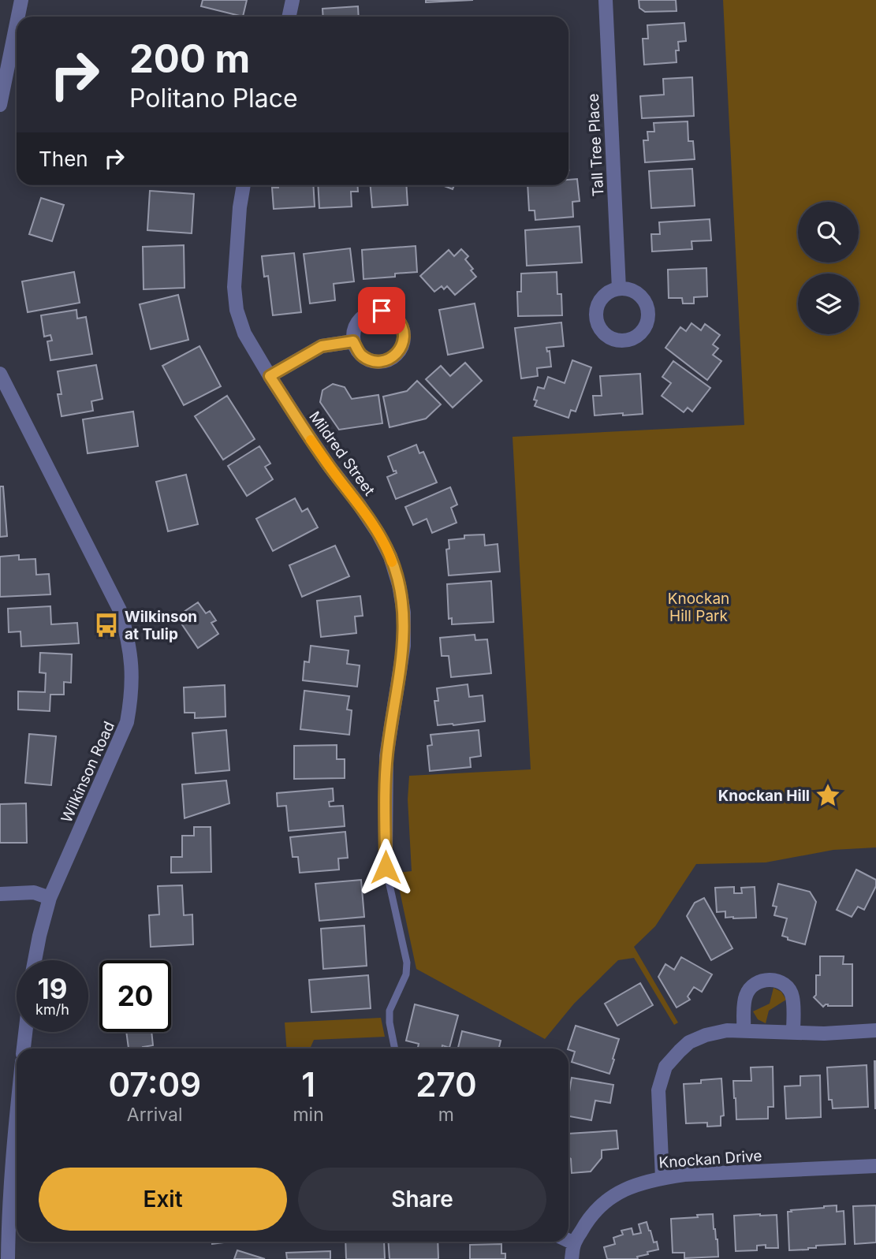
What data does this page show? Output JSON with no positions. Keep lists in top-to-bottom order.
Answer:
{
  "streets": {
    "street": [
      "Tall Tree Place",
      "Mildred Street",
      "Wilkinson Road",
      "Knockan Drive"
    ]
  },
  "parks": ["Knockan Hill Park"],
  "places": {
    "bus stop": ["Wilkinson at Tulip"],
    "place": ["Knockan Hill"]
  },
  "page": {
    "turn": ["200 m", "Politano Place"],
    "then": "Then",
    "speed": "19 km/h",
    "limit": "20",
    "eta": [
      "07:09",
      "Arrival",
      "1",
      "min",
      "270",
      "m"
    ],
    "buttons": ["Exit", "Share"]
  }
}
